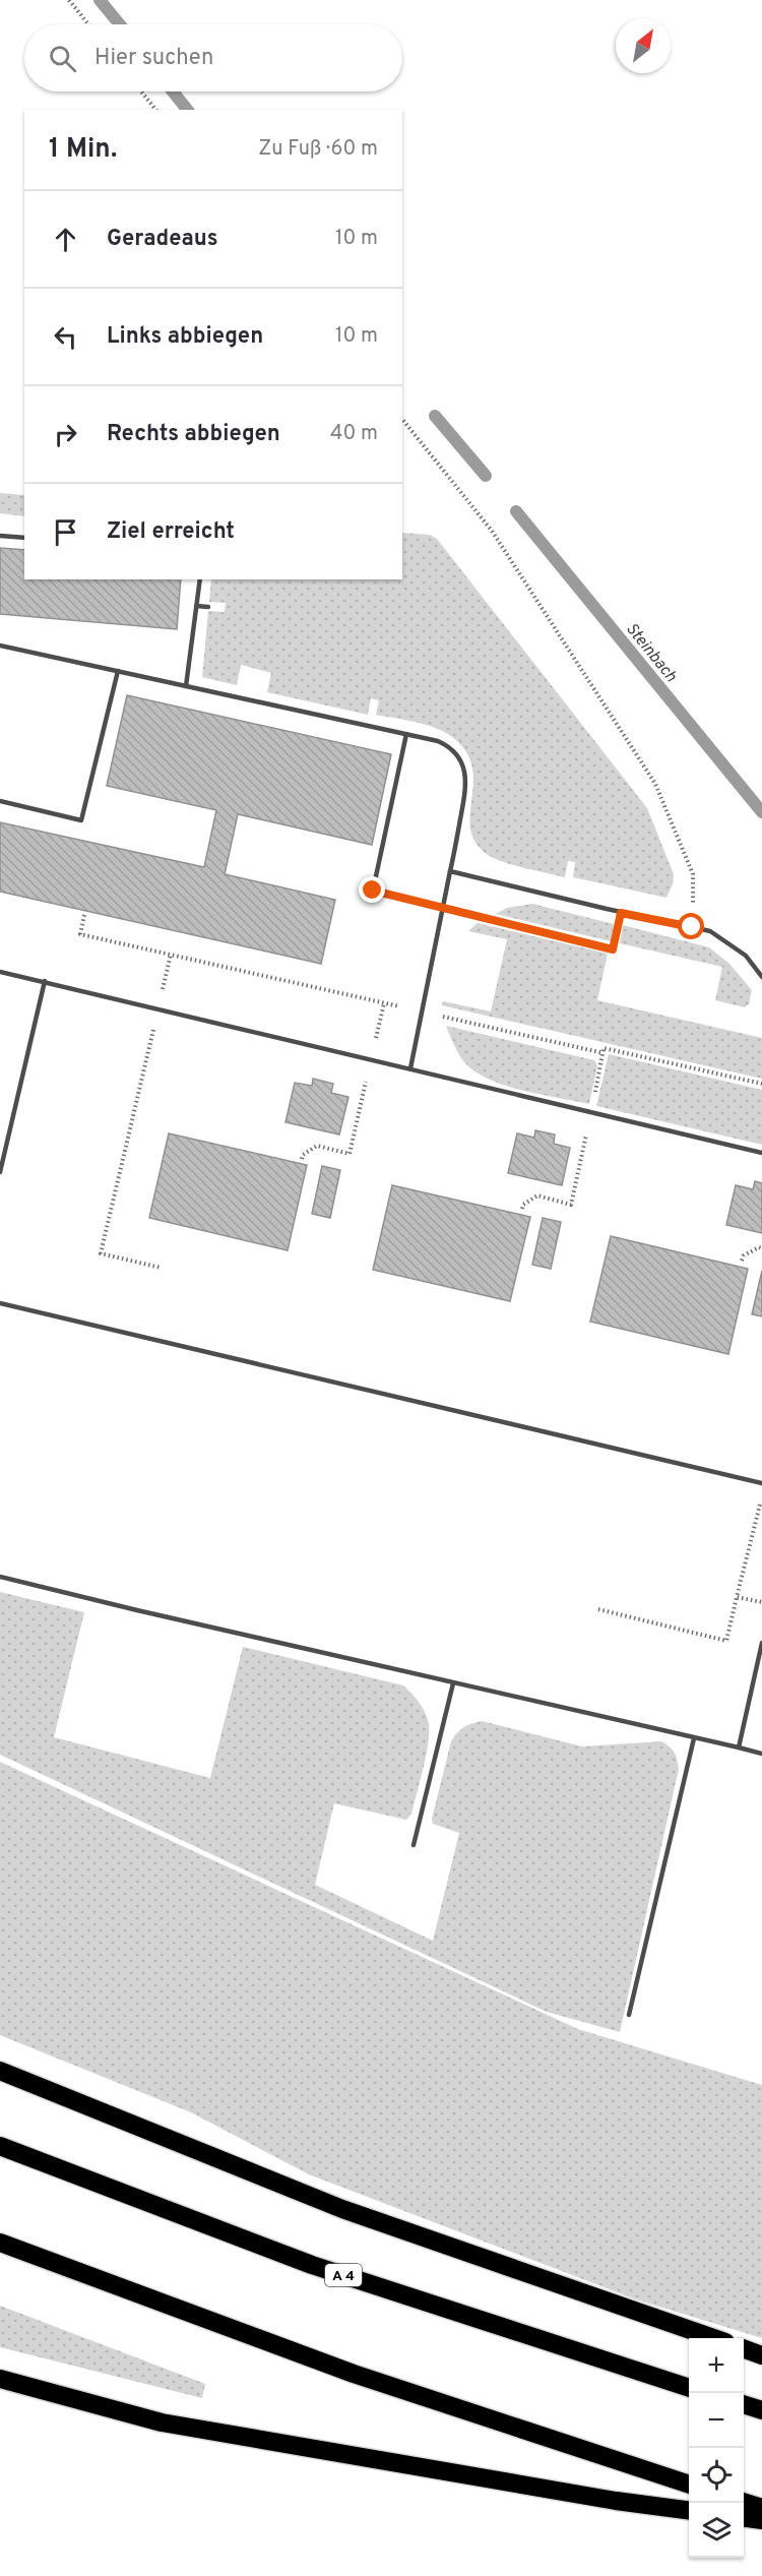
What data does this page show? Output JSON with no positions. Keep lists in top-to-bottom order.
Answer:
{
  "streets": {
    "highway": ["A 4"]
  },
  "water": ["Steinbach"],
  "north": "top right",
  "page": {
    "search": "Hier suchen",
    "heading": ["1 Min.", "Zu Fuß · 60 m"],
    "list": [
      ["Geradeaus", "10 m"],
      ["Links abbiegen", "10 m"],
      ["Rechts abbiegen", "40 m"],
      "Ziel erreicht"
    ],
    "map_buttons": ["+", "−"]
  }
}
